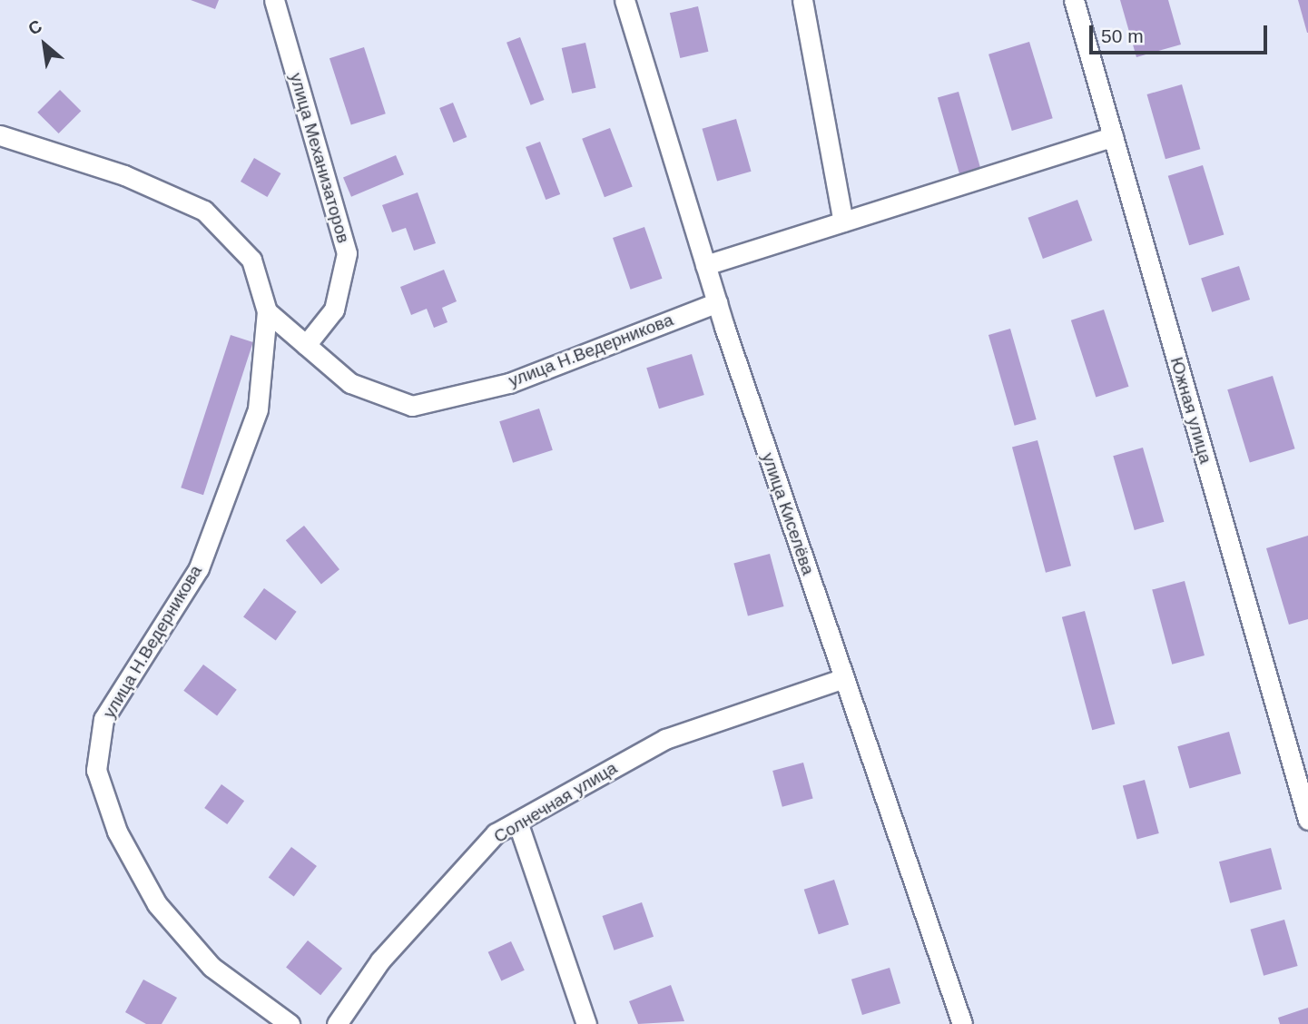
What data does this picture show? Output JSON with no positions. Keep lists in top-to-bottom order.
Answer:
{
  "streets": {
    "street": [
      "улица Механизаторов",
      "улица Н.Ведерникова",
      "Южная улица",
      "улица Киселёва",
      "Солнечная улица"
    ]
  },
  "crossings": [
    ["улица Механизаторов", "улица Н.Ведерникова"],
    ["улица Н.Ведерникова", "улица Киселёва"],
    ["улица Киселёва", "Солнечная улица"]
  ],
  "scale_bar": "50 m",
  "north": "top left"
}
